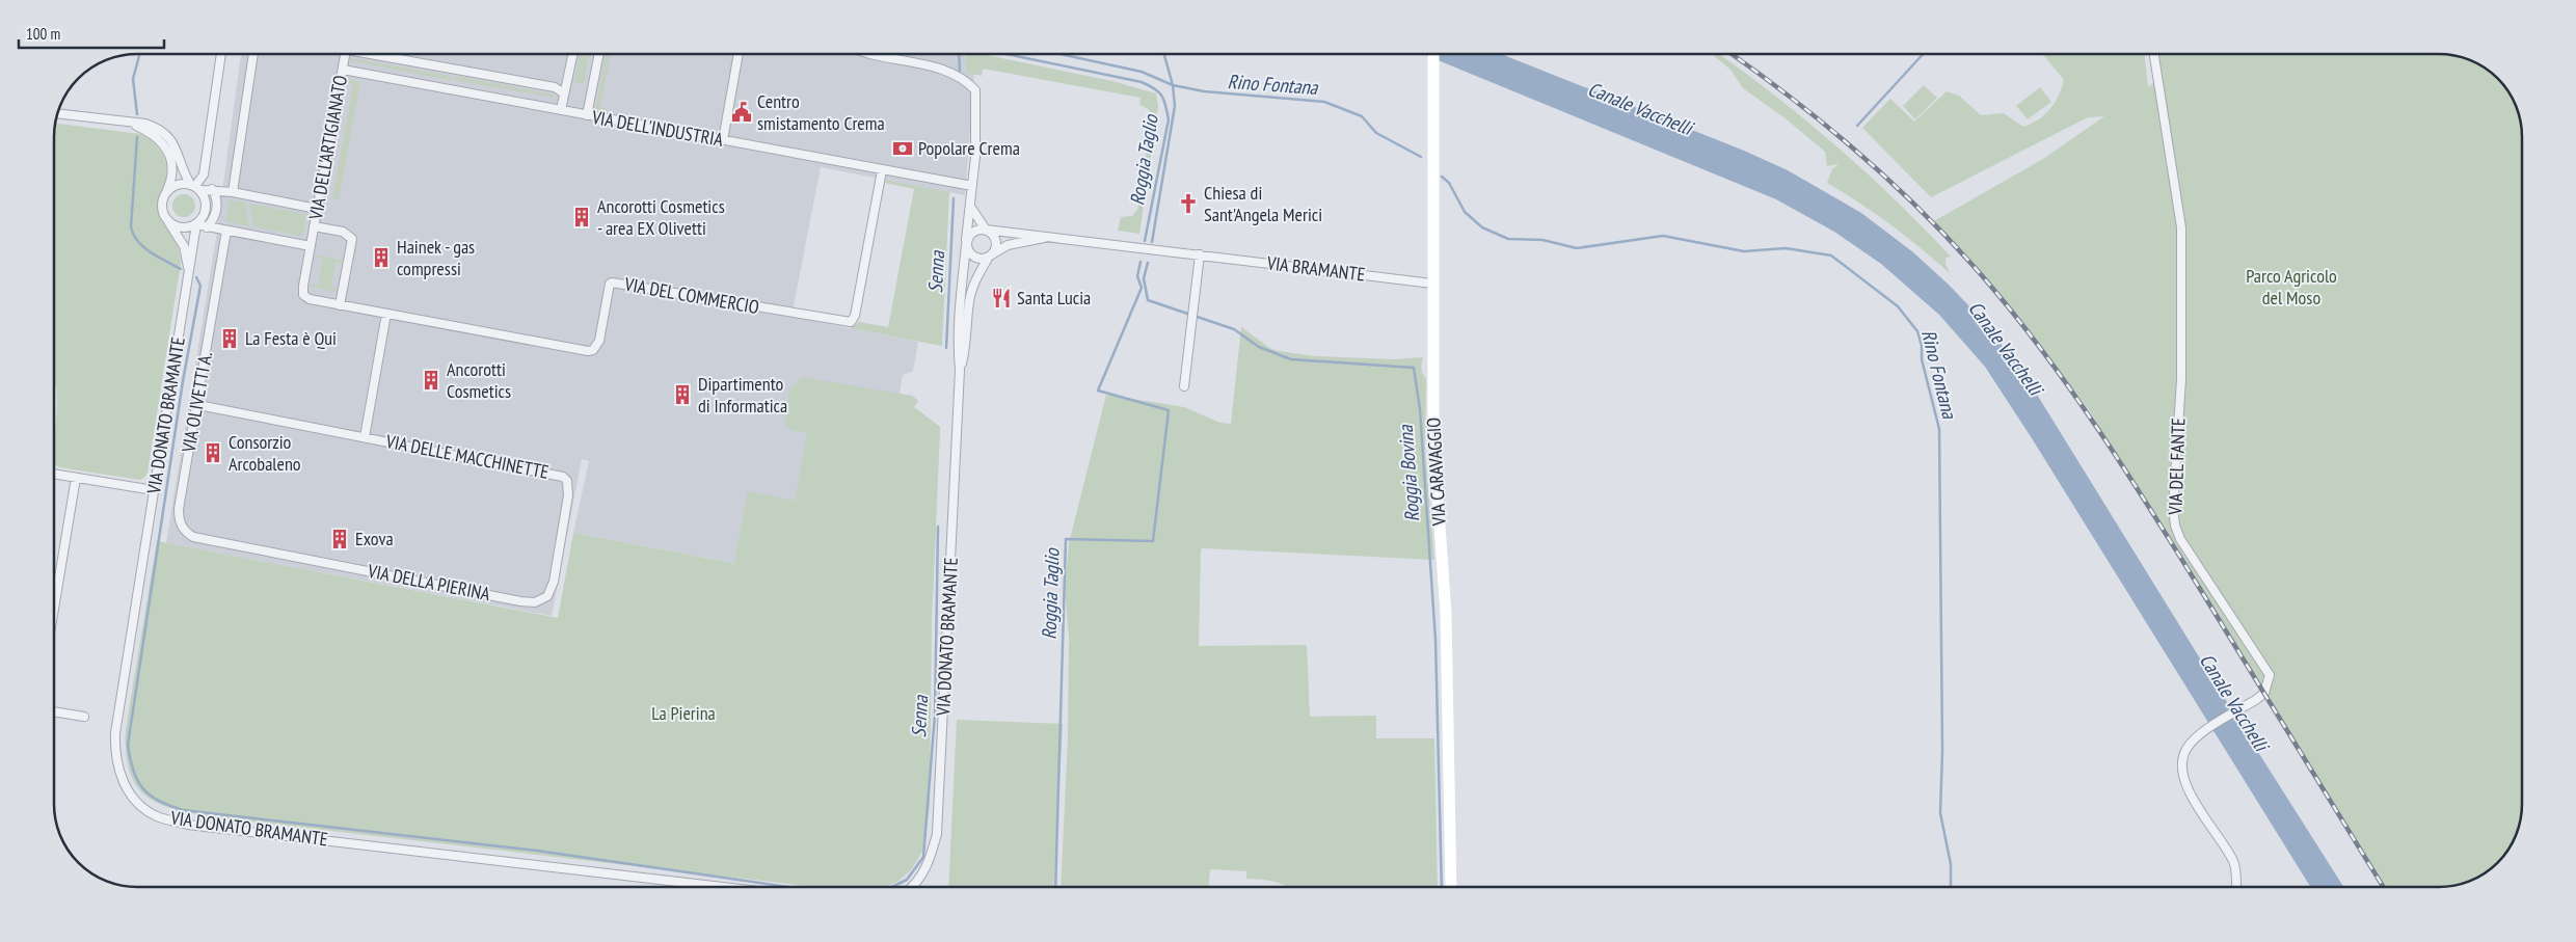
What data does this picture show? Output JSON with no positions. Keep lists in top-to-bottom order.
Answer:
{
  "streets": {
    "street": [
      "VIA DELL'INDUSTRIA",
      "VIA DELL'ARTIGIANATO",
      "VIA BRAMANTE",
      "VIA DEL COMMERCIO",
      "VIA OLIVETTI A.",
      "VIA DONATO BRAMANTE",
      "VIA DELLE MACCHINETTE",
      "VIA DEL FANTE",
      "VIA CARAVAGGIO",
      "VIA DELLA PIERINA"
    ]
  },
  "crossings": [
    ["VIA DELL'INDUSTRIA", "VIA DELL'ARTIGIANATO"],
    ["VIA DELL'INDUSTRIA", "VIA DEL COMMERCIO"],
    ["VIA DELL'INDUSTRIA", "VIA DONATO BRAMANTE"],
    ["VIA DELL'ARTIGIANATO", "VIA DEL COMMERCIO"],
    ["VIA BRAMANTE", "VIA DONATO BRAMANTE"],
    ["VIA BRAMANTE", "VIA CARAVAGGIO"],
    ["VIA DEL COMMERCIO", "VIA DELLE MACCHINETTE"],
    ["VIA OLIVETTI A.", "VIA DELLE MACCHINETTE"],
    ["VIA OLIVETTI A.", "VIA DELLA PIERINA"],
    ["VIA DELLE MACCHINETTE", "VIA DELLA PIERINA"]
  ],
  "water": [
    "Rino Fontana",
    "Canale Vacchelli",
    "Roggia Taglio",
    "Senna",
    "Roggia Bovina"
  ],
  "parks": ["Parco Agricolo del Moso", "La Pierina"],
  "places": {
    "public building": ["Centro smistamento Crema"],
    "bank": ["Popolare Crema"],
    "church": ["Chiesa di Sant'Angela Merici"],
    "building": [
      "Ancorotti Cosmetics - area EX Olivetti",
      "Hainek - gas compressi",
      "La Festa è Qui",
      "Ancorotti Cosmetics",
      "Dipartimento di Informatica",
      "Consorzio Arcobaleno",
      "Exova"
    ],
    "restaurant": ["Santa Lucia"]
  },
  "scale_bar": "100 m"
}
